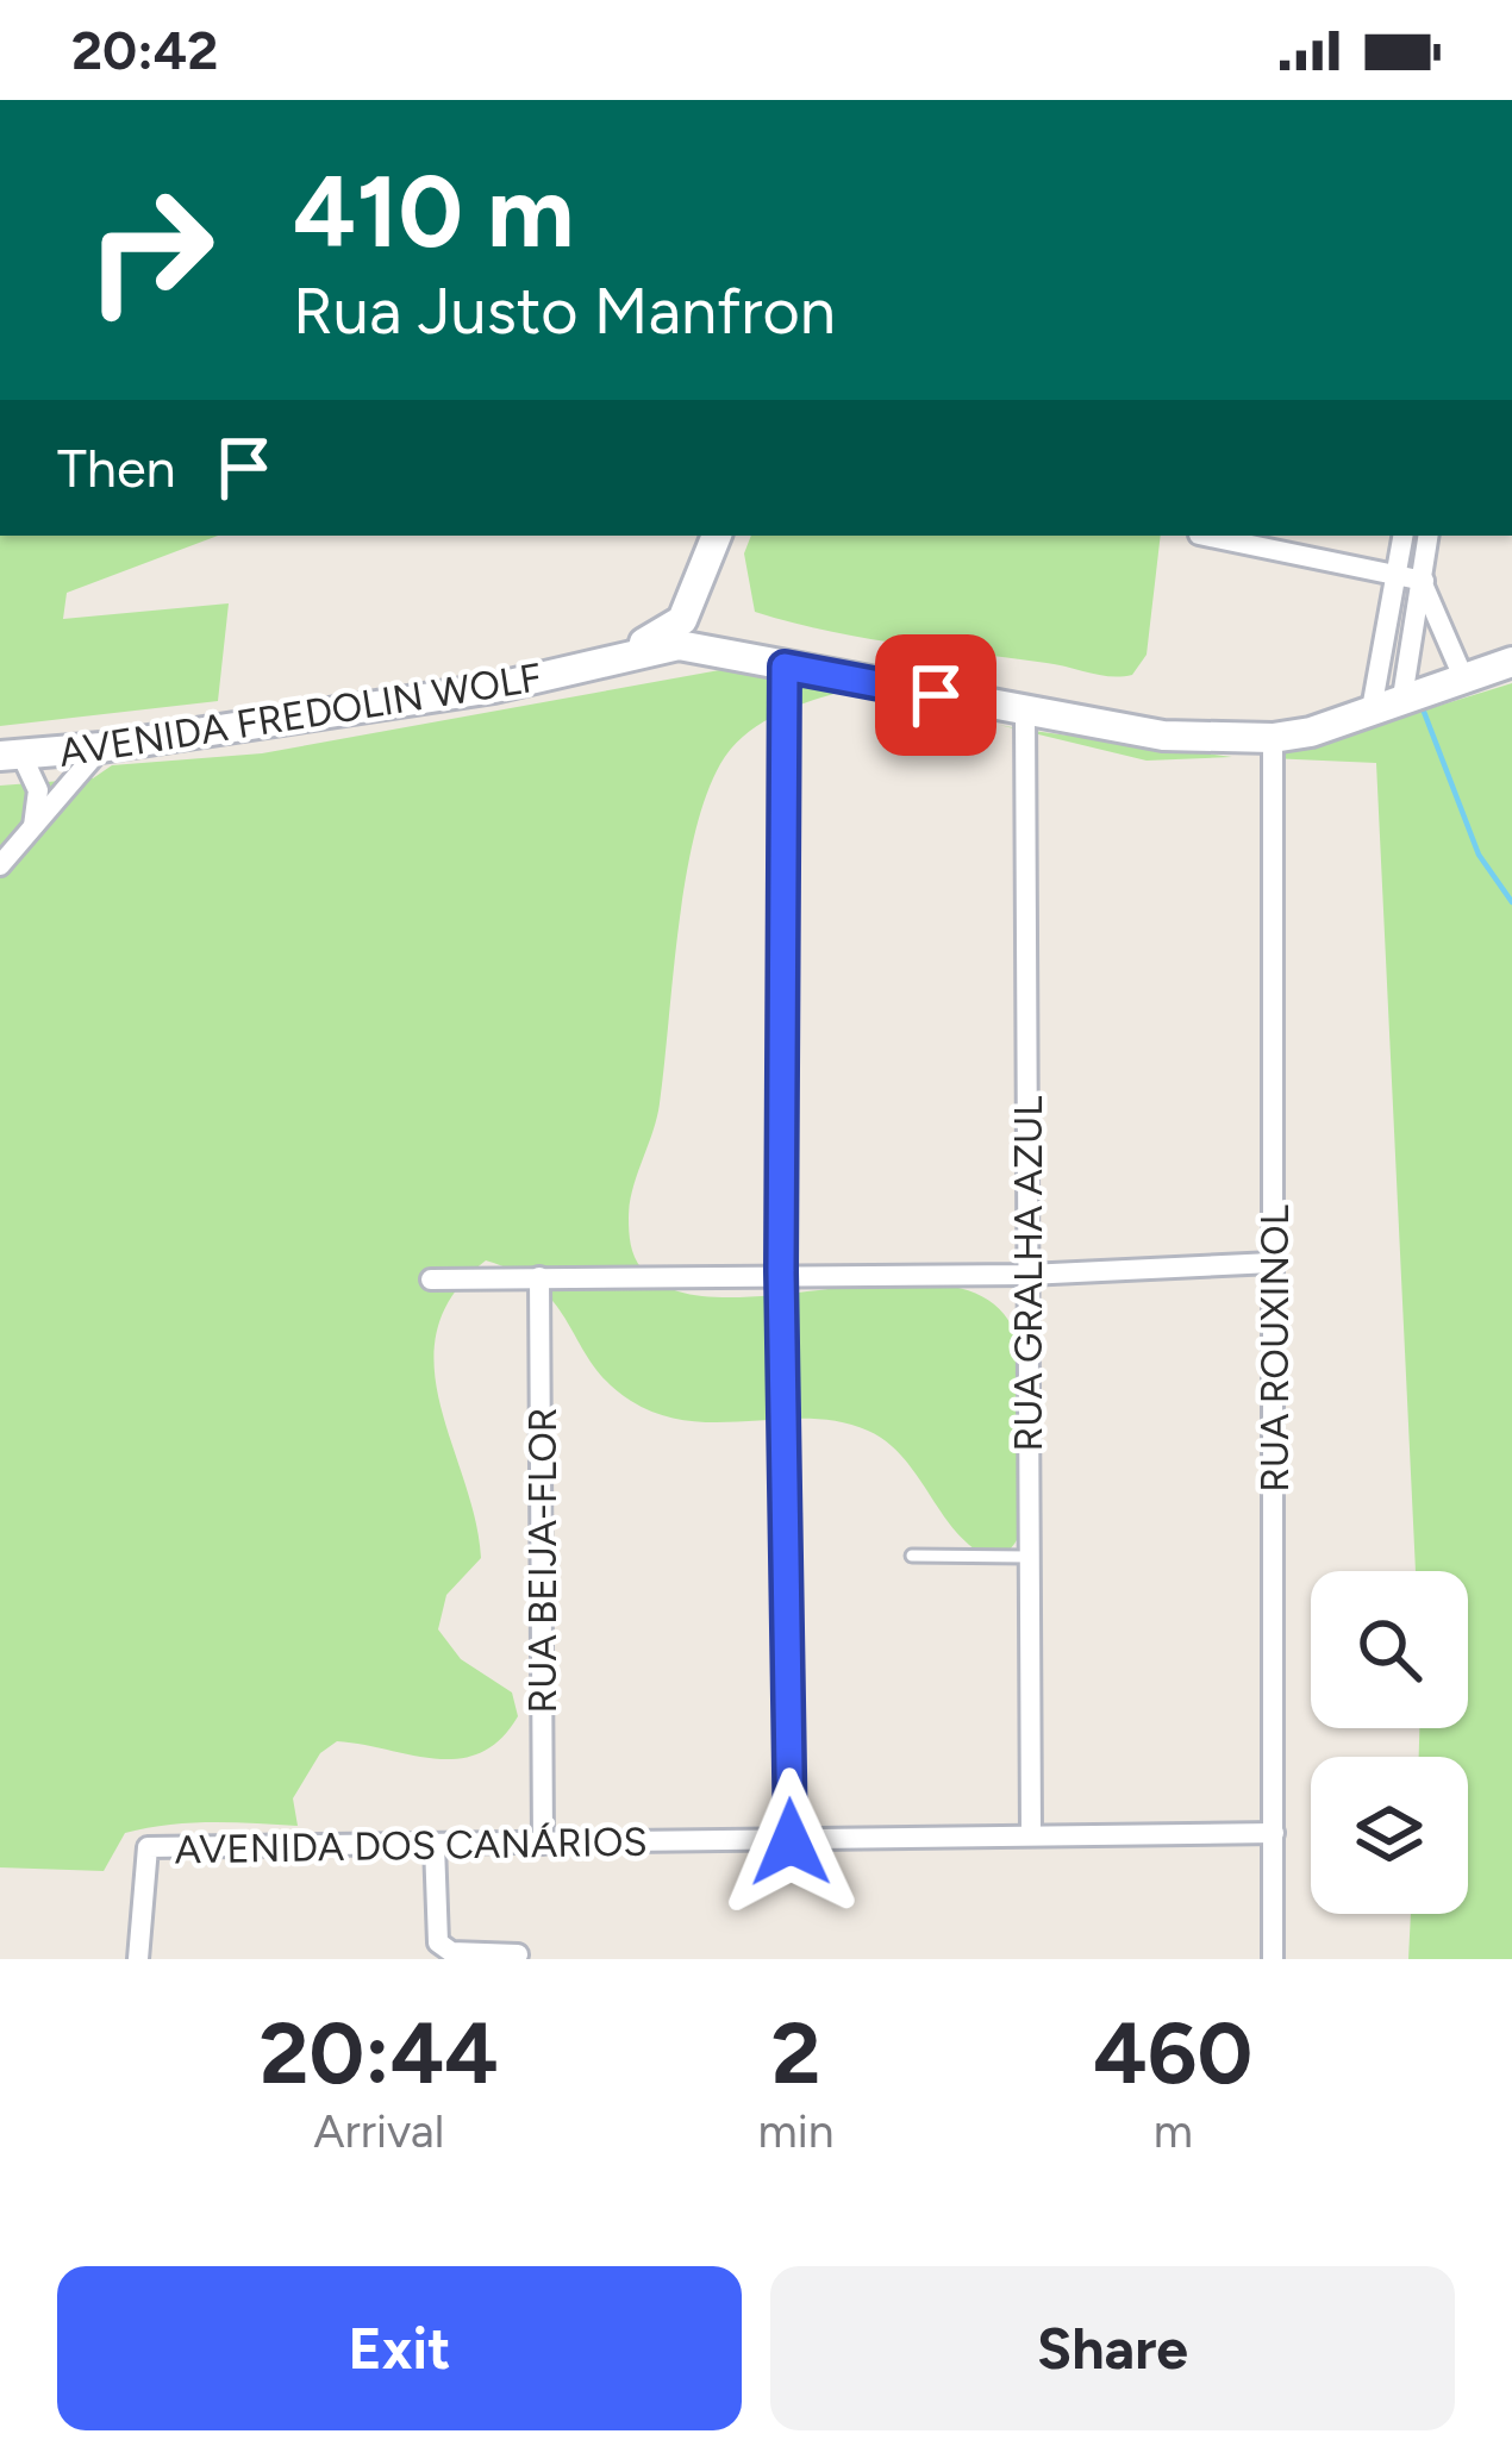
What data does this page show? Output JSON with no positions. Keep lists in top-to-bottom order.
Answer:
{
  "streets": {
    "main road": ["AVENIDA FREDOLIN WOLF"],
    "street": [
      "RUA GRALHA AZUL",
      "RUA ROUXINOL",
      "RUA BEIJA-FLOR",
      "AVENIDA DOS CANÁRIOS"
    ]
  },
  "crossings": [
    ["RUA GRALHA AZUL", "AVENIDA DOS CANÁRIOS"],
    ["RUA ROUXINOL", "AVENIDA DOS CANÁRIOS"],
    ["RUA BEIJA-FLOR", "AVENIDA DOS CANÁRIOS"]
  ],
  "page": {
    "status": "20:42",
    "turn": ["410 m", "Rua Justo Manfron"],
    "then": "Then",
    "eta": [
      "20:44",
      "Arrival",
      "2",
      "min",
      "460",
      "m"
    ],
    "buttons": ["Exit", "Share"]
  }
}
